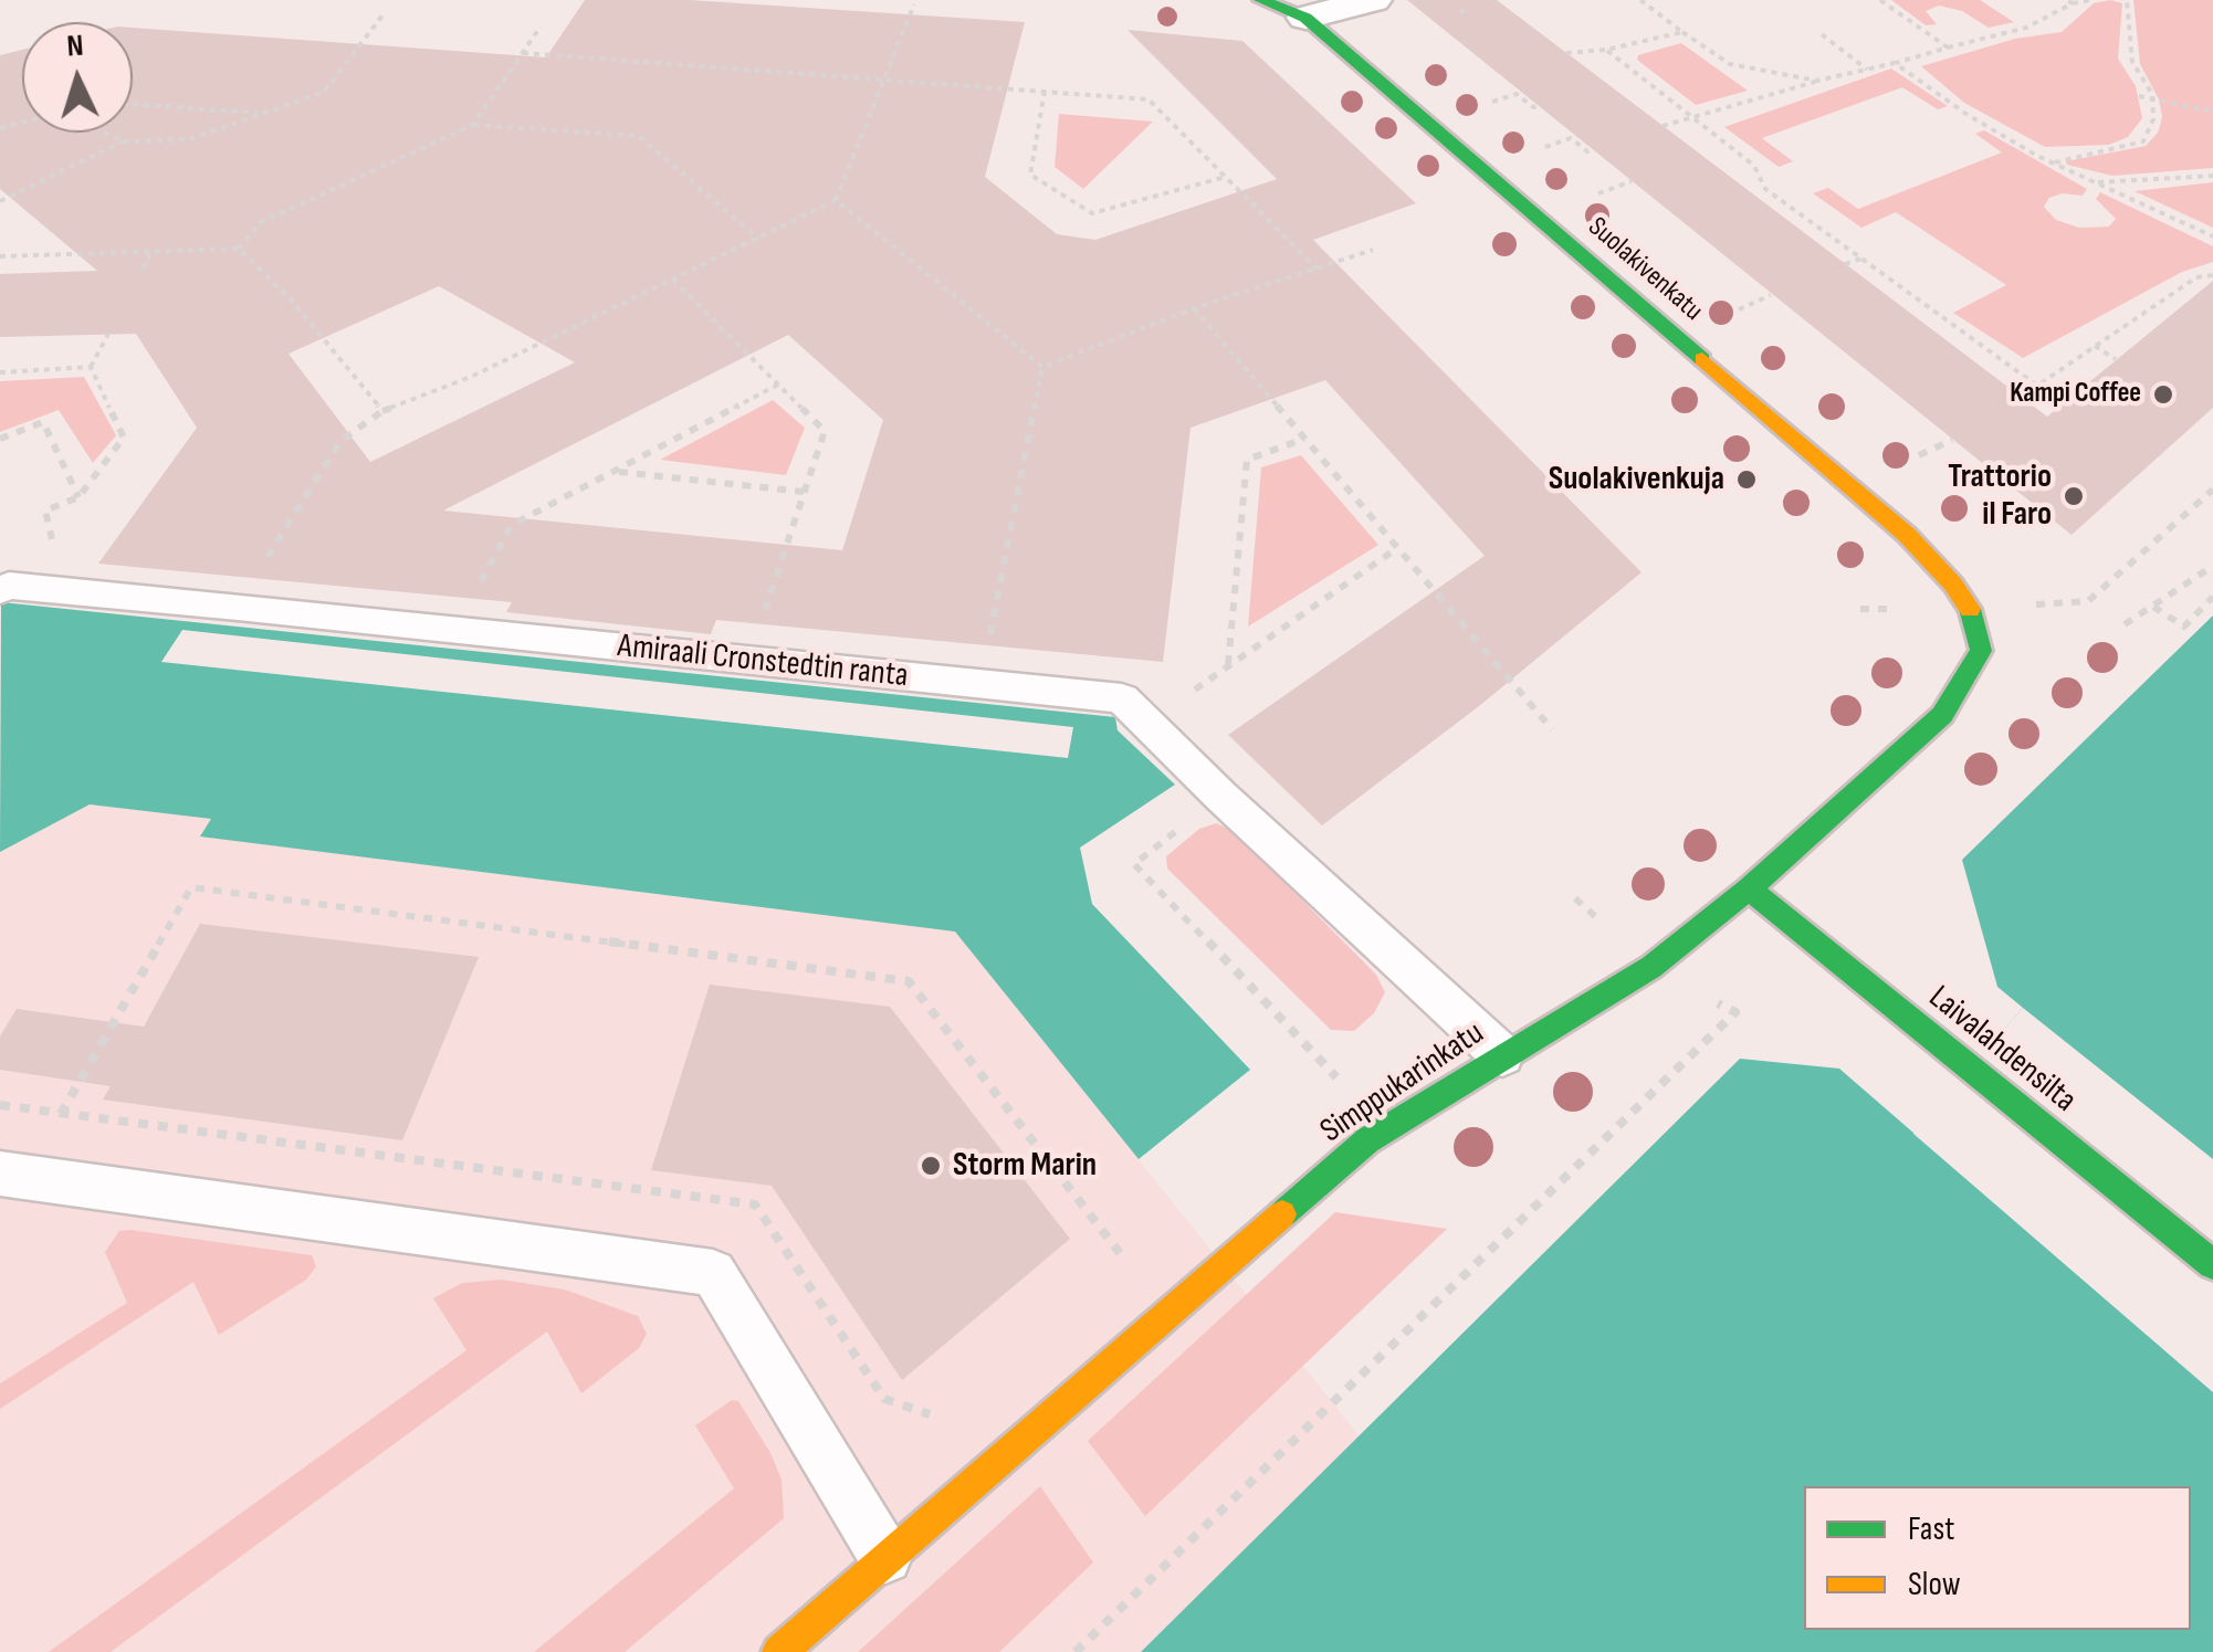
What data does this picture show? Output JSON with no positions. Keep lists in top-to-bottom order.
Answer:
{
  "streets": {
    "street": ["Suolakivenkatu", "Laivalahdensilta", "Simppukarinkatu"],
    "lane": ["Amiraali Cronstedtin ranta"]
  },
  "crossings": [
    ["Suolakivenkatu", "Simppukarinkatu"],
    ["Amiraali Cronstedtin ranta", "Simppukarinkatu"],
    ["Laivalahdensilta", "Simppukarinkatu"]
  ],
  "places": [
    "Kampi Coffee",
    "Suolakivenkuja",
    "Trattorio il Faro",
    "Storm Marin"
  ],
  "legend": ["Fast", "Slow"],
  "north": "top"
}
